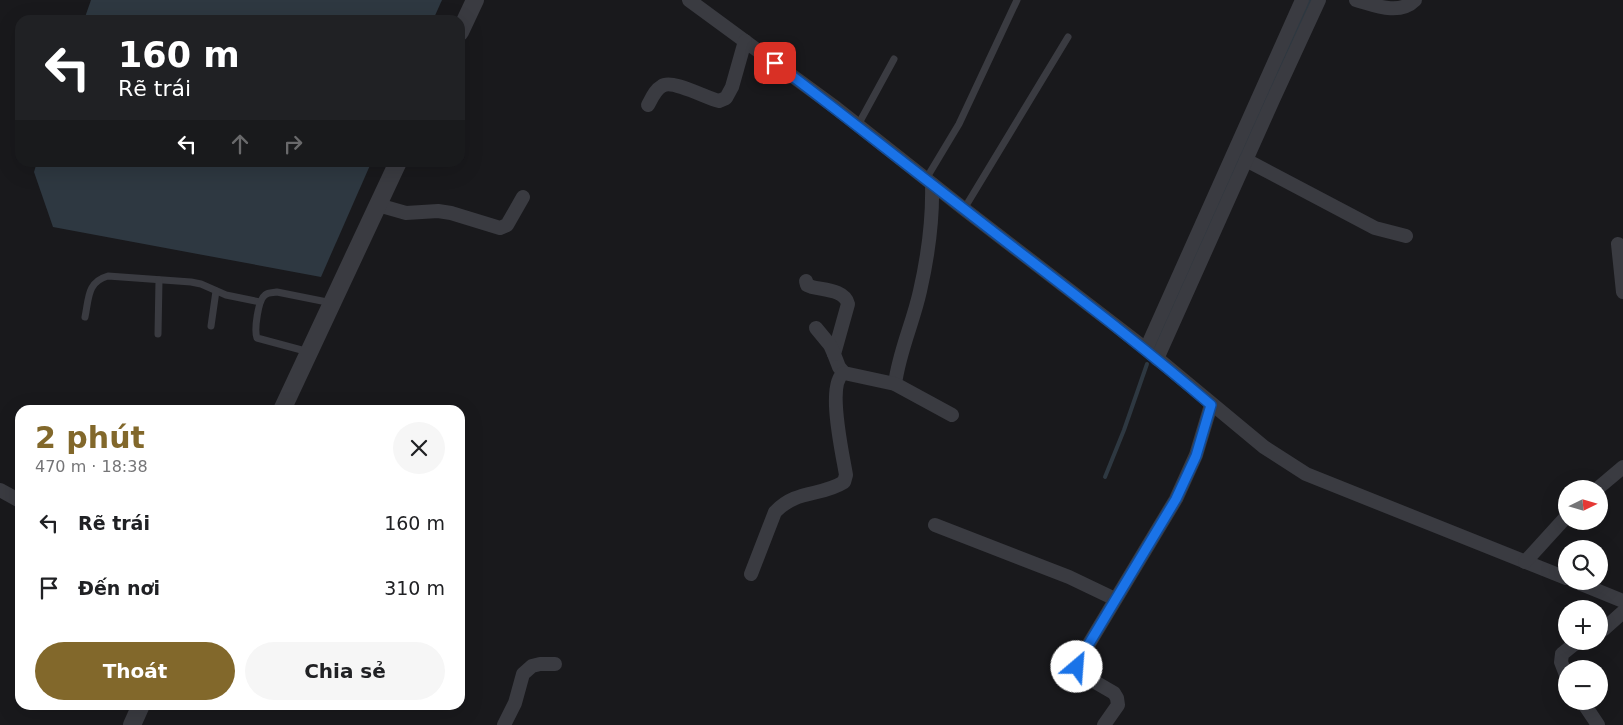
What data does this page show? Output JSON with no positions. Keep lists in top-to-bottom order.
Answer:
{
  "north": "right",
  "page": {
    "turn": ["160 m", "Rẽ trái"],
    "heading": ["2 phút", "470 m · 18:38"],
    "map_buttons": ["+", "−"],
    "list": [
      {
        "name": "Rẽ trái",
        "value": "160 m"
      },
      {
        "name": "Đến nơi",
        "value": "310 m"
      }
    ],
    "buttons": ["Thoát", "Chia sẻ"]
  }
}
